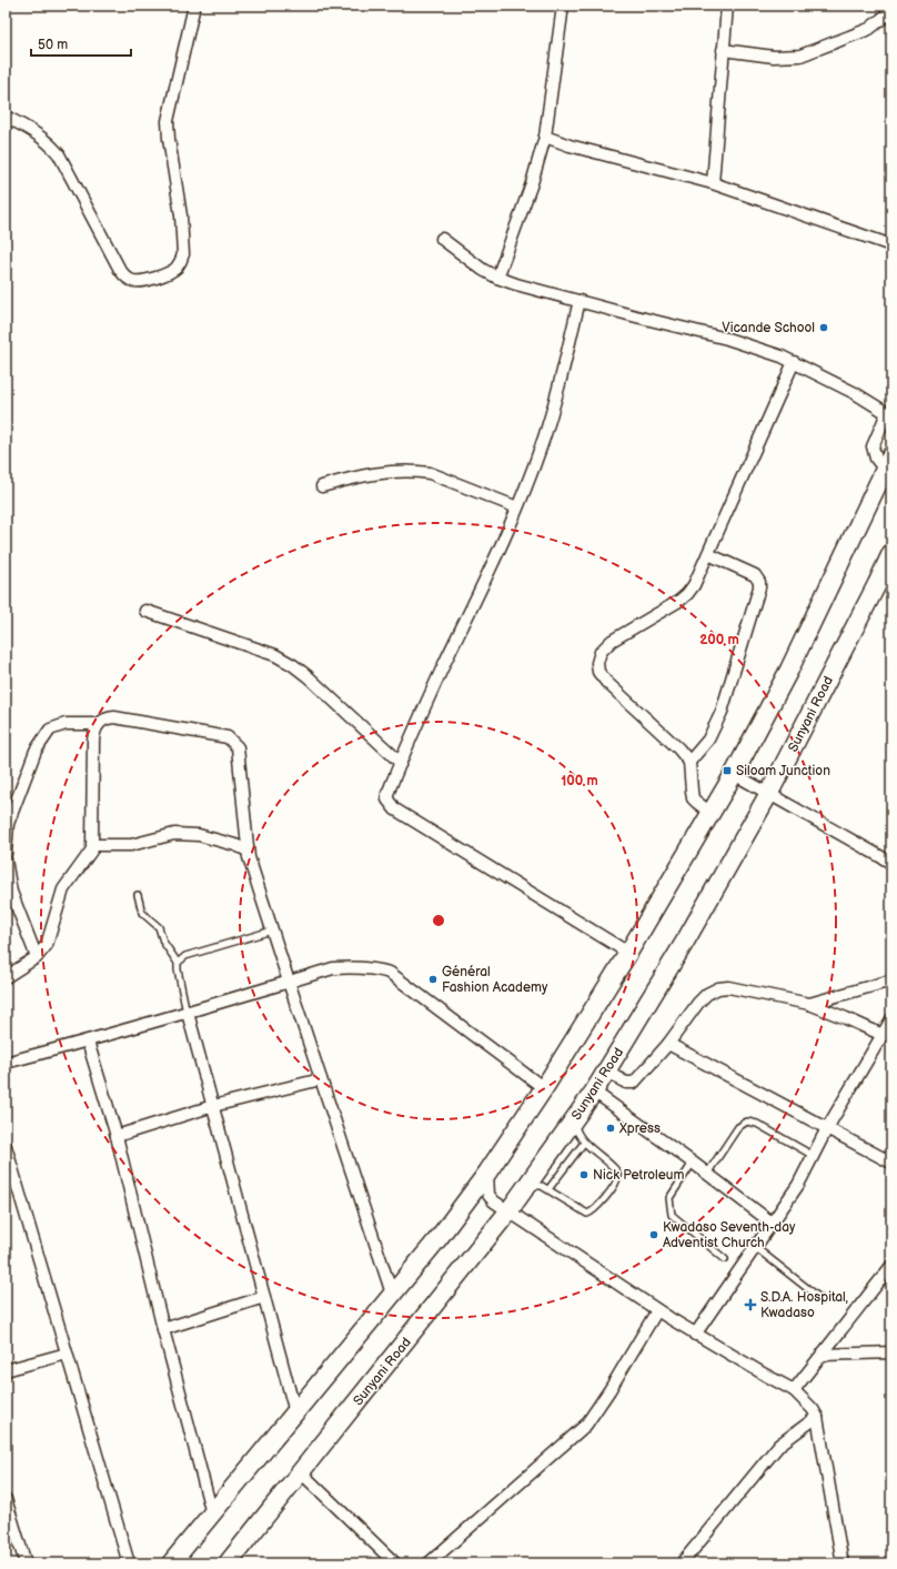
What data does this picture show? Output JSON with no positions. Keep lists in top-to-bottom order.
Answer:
{
  "streets": {
    "main road": ["Sunyani Road"]
  },
  "places": {
    "other": [
      "Vicande School",
      "Général Fashion Academy",
      "Xpress",
      "Nick Petroleum",
      "Kwadaso Seventh-day Adventist Church"
    ],
    "transit": ["Siloam Junction"],
    "health": ["S.D.A. Hospital, Kwadaso"]
  },
  "scale_bar": "50 m",
  "rings": ["200 m", "100 m"]
}
